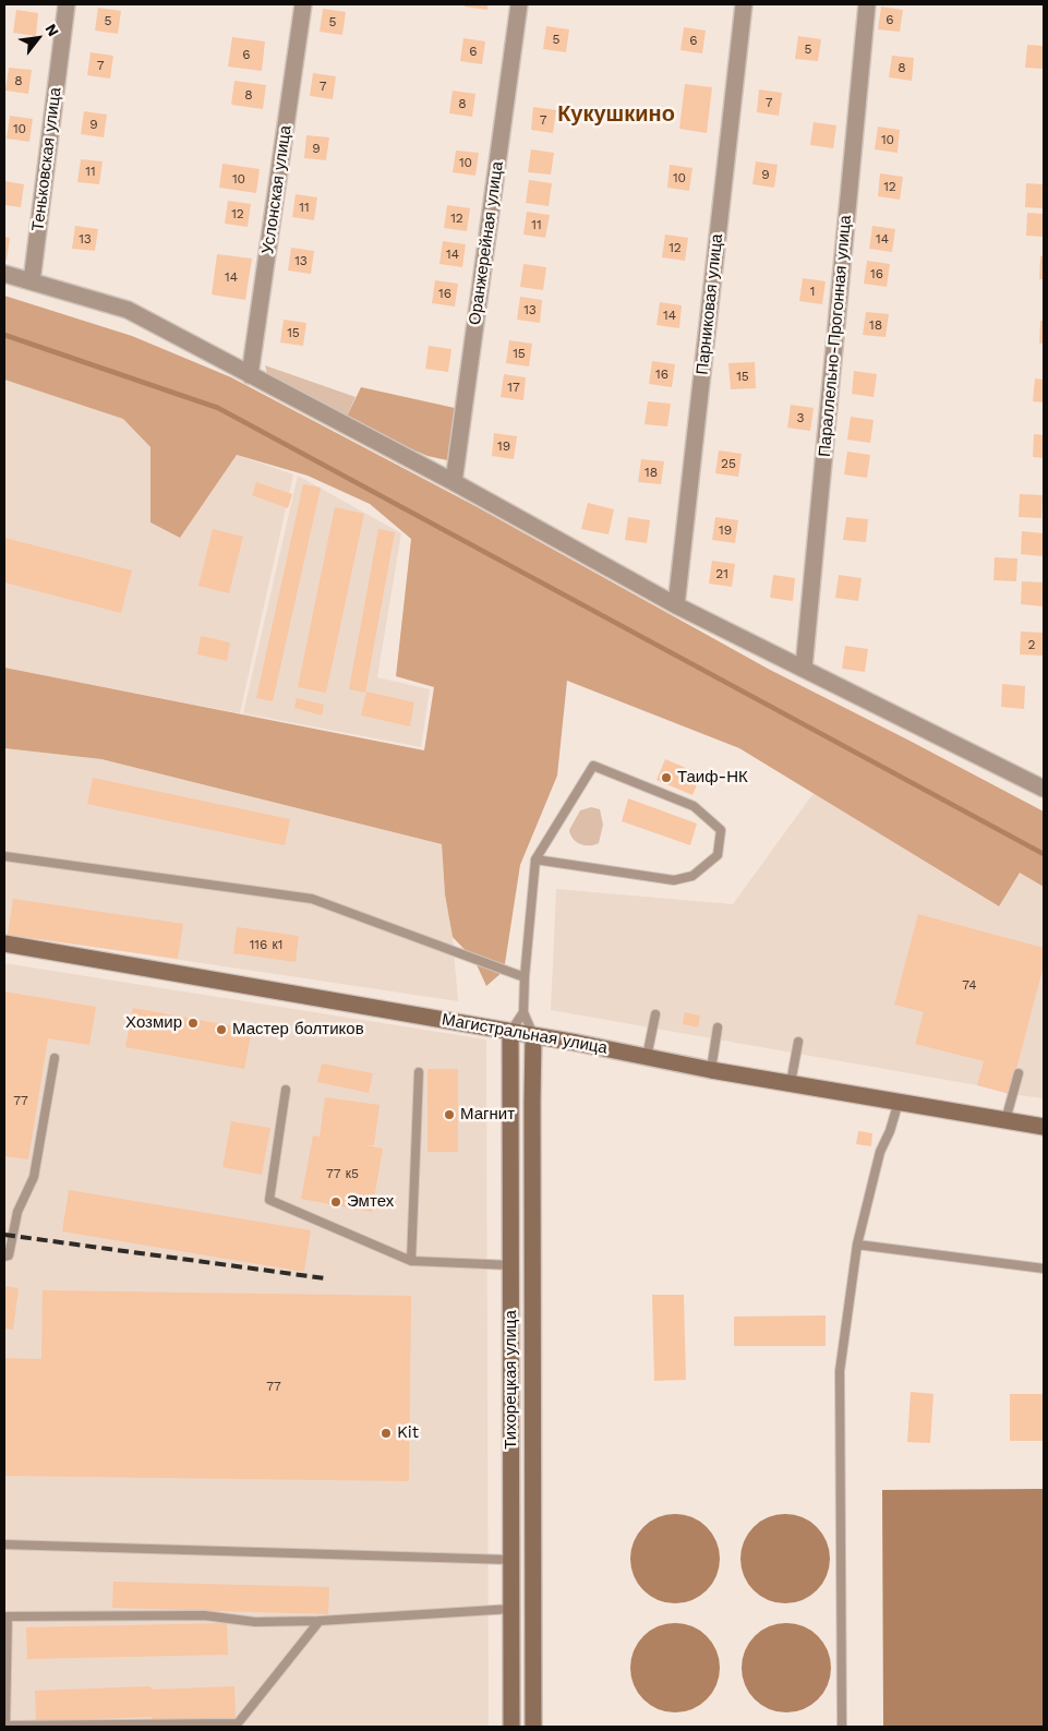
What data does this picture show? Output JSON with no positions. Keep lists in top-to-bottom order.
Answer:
{
  "streets": {
    "main road": ["Магистральная улица", "Тихорецкая улица"],
    "street": [
      "Теньковская улица",
      "Услонская улица",
      "Оранжерейная улица",
      "Парниковая улица",
      "Параллельно-Прогонная улица"
    ]
  },
  "crossings": [
    ["Магистральная улица", "Тихорецкая улица"]
  ],
  "districts": ["Кукушкино"],
  "places": [
    "Таиф-НК",
    "Хозмир",
    "Мастер болтиков",
    "Магнит",
    "Эмтех",
    "Kit"
  ],
  "house_numbers": [
    "6",
    "5",
    "5",
    "5",
    "6",
    "5",
    "6",
    "6",
    "7",
    "8",
    "8",
    "7",
    "8",
    "7",
    "8",
    "7",
    "9",
    "10",
    "10",
    "9",
    "10",
    "11",
    "9",
    "10",
    "10",
    "12",
    "11",
    "12",
    "12",
    "11",
    "13",
    "14",
    "12",
    "14",
    "13",
    "16",
    "14",
    "1",
    "16",
    "13",
    "14",
    "18",
    "15",
    "15",
    "16",
    "15",
    "17",
    "3",
    "19",
    "25",
    "18",
    "19",
    "21",
    "2",
    "116 к1",
    "74",
    "77",
    "77 к5",
    "77"
  ],
  "north": "top right"
}
